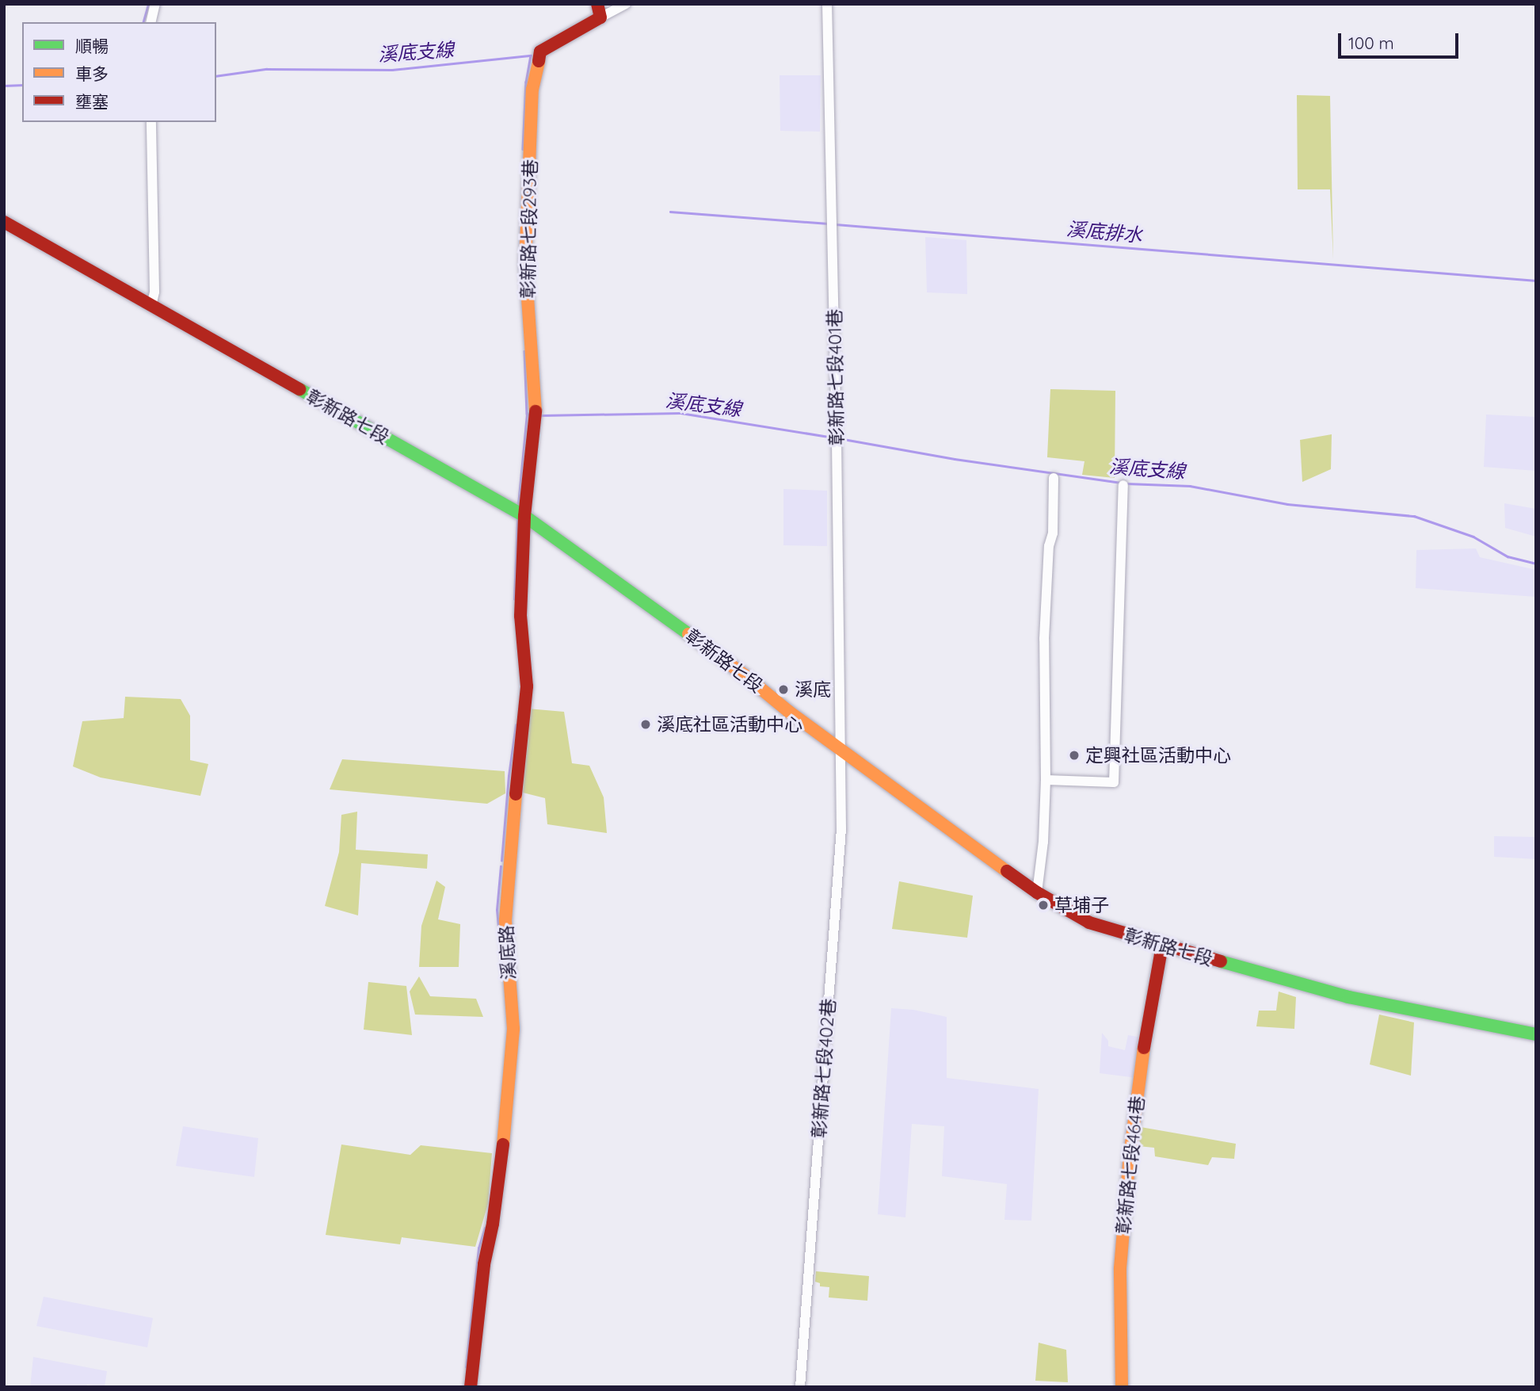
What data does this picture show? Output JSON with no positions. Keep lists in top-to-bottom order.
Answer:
{
  "streets": {
    "street": [
      "彰新路七段293巷",
      "彰新路七段401巷",
      "彰新路七段",
      "溪底路",
      "彰新路七段402巷",
      "彰新路七段464巷"
    ]
  },
  "crossings": [
    ["彰新路七段293巷", "彰新路七段"],
    ["彰新路七段293巷", "溪底路"],
    ["彰新路七段401巷", "彰新路七段"],
    ["彰新路七段401巷", "彰新路七段402巷"],
    ["彰新路七段", "溪底路"],
    ["彰新路七段", "彰新路七段402巷"],
    ["彰新路七段", "彰新路七段464巷"]
  ],
  "water": ["溪底支線", "溪底排水"],
  "places": [
    "溪底",
    "溪底社區活動中心",
    "定興社區活動中心",
    "草埔子"
  ],
  "legend": ["順暢", "車多", "壅塞"],
  "scale_bar": "100 m"
}
